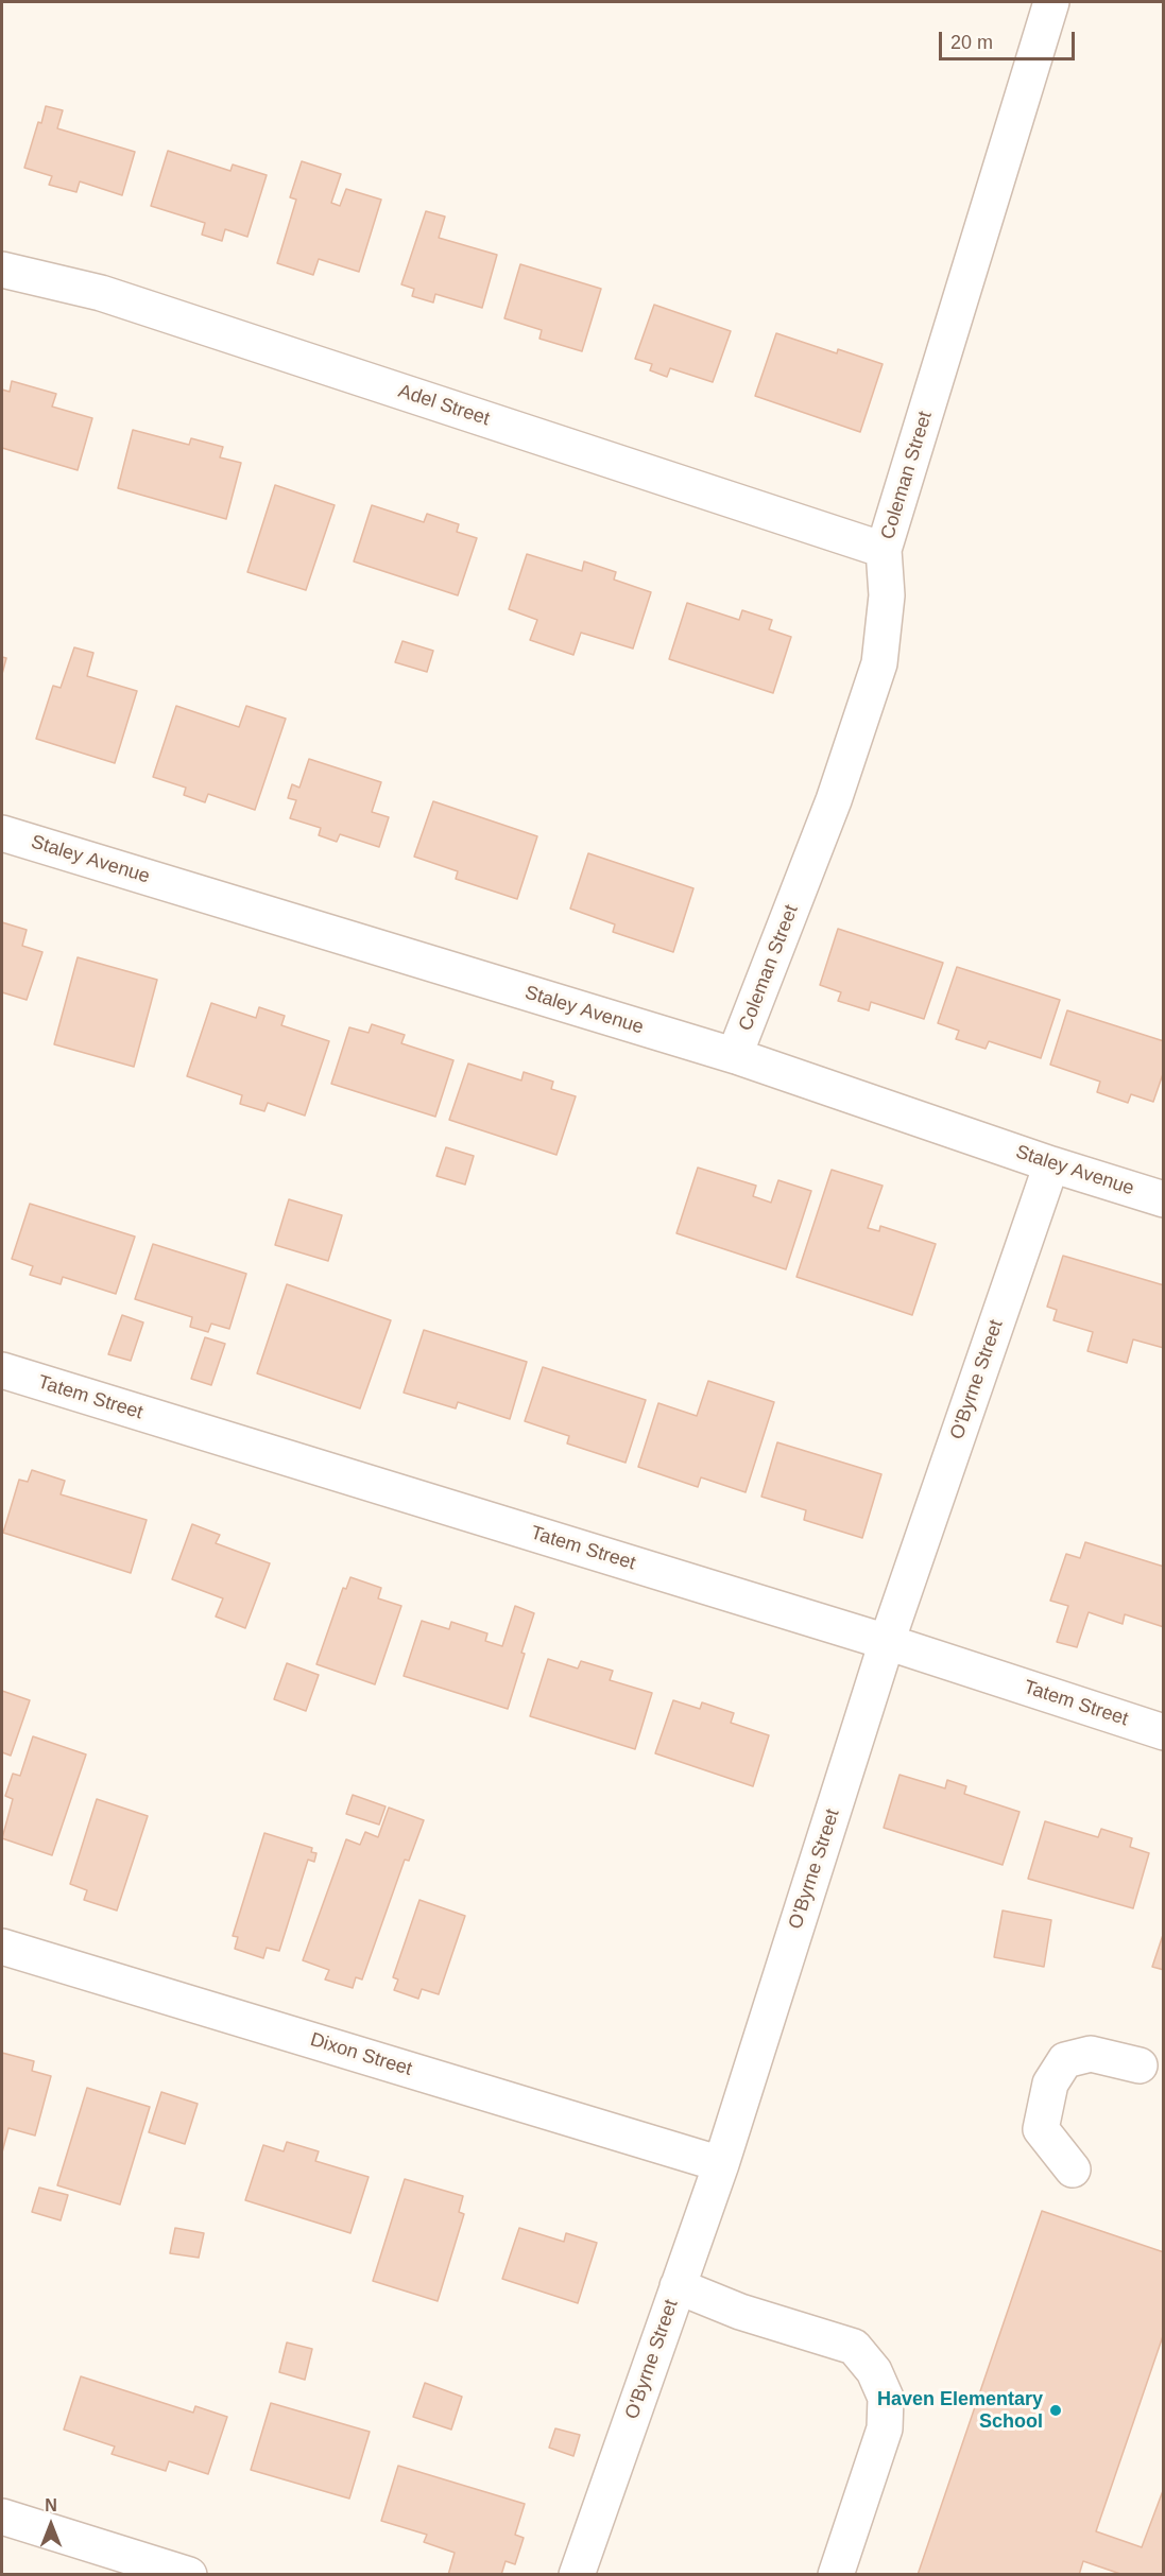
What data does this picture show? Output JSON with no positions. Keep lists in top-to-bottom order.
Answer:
{
  "streets": {
    "street": [
      "Adel Street",
      "Coleman Street",
      "Staley Avenue",
      "O'Byrne Street",
      "Tatem Street",
      "Dixon Street"
    ]
  },
  "crossings": [
    ["Adel Street", "Coleman Street"],
    ["Coleman Street", "Staley Avenue"],
    ["Staley Avenue", "O'Byrne Street"],
    ["O'Byrne Street", "Tatem Street"],
    ["O'Byrne Street", "Dixon Street"]
  ],
  "places": ["Haven Elementary School"],
  "scale_bar": "20 m",
  "north": "top"
}
